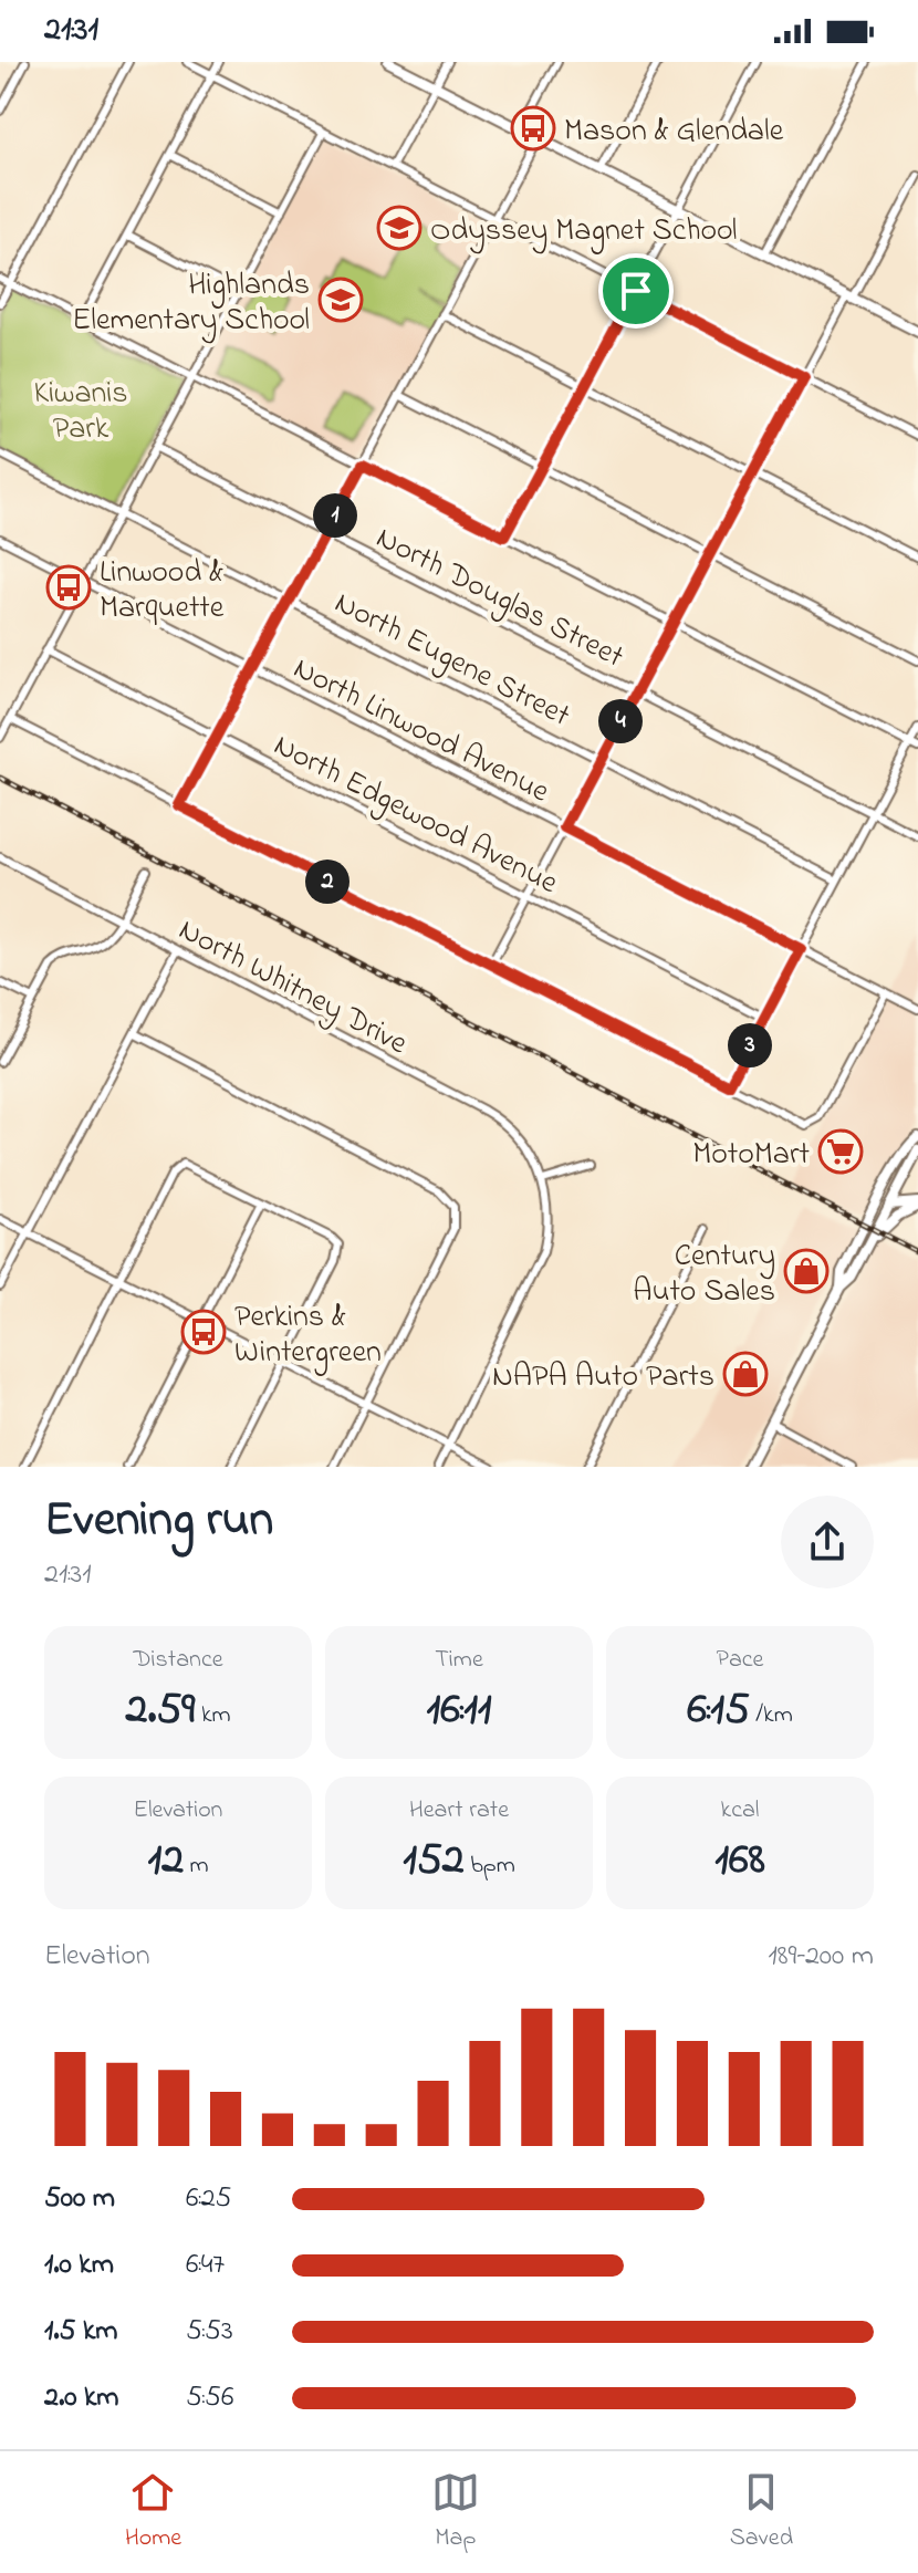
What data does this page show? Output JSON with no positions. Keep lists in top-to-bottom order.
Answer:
{
  "streets": {
    "street": [
      "North Douglas Street",
      "North Eugene Street",
      "North Linwood Avenue",
      "North Edgewood Avenue",
      "North Whitney Drive"
    ]
  },
  "parks": ["Kiwanis Park"],
  "places": {
    "bus stop": ["Mason & Glendale", "Linwood & Marquette", "Perkins & Wintergreen"],
    "school or university": ["Odyssey Magnet School", "Highlands Elementary School"],
    "supermarket": ["MotoMart"],
    "shop": ["Century Auto Sales", "NAPA Auto Parts"]
  },
  "page": {
    "status": "21:31",
    "pins": [
      "1",
      "4",
      "2",
      "3"
    ],
    "heading": ["Evening run", "21:31"],
    "stats": [
      ["Distance", "2.59 km"],
      ["Time", "16:11"],
      ["Pace", "6:15 /km"],
      ["Elevation", "12 m"],
      ["Heart rate", "152 bpm"],
      ["kcal", "168"]
    ],
    "chart": ["Elevation", "189–200 m"],
    "list": [
      {
        "name": "500 m",
        "note": "6:25"
      },
      {
        "name": "1.0 km",
        "note": "6:47"
      },
      {
        "name": "1.5 km",
        "note": "5:53"
      },
      {
        "name": "2.0 km",
        "note": "5:56"
      }
    ],
    "tabs": ["Home", "Map", "Saved"]
  }
}
